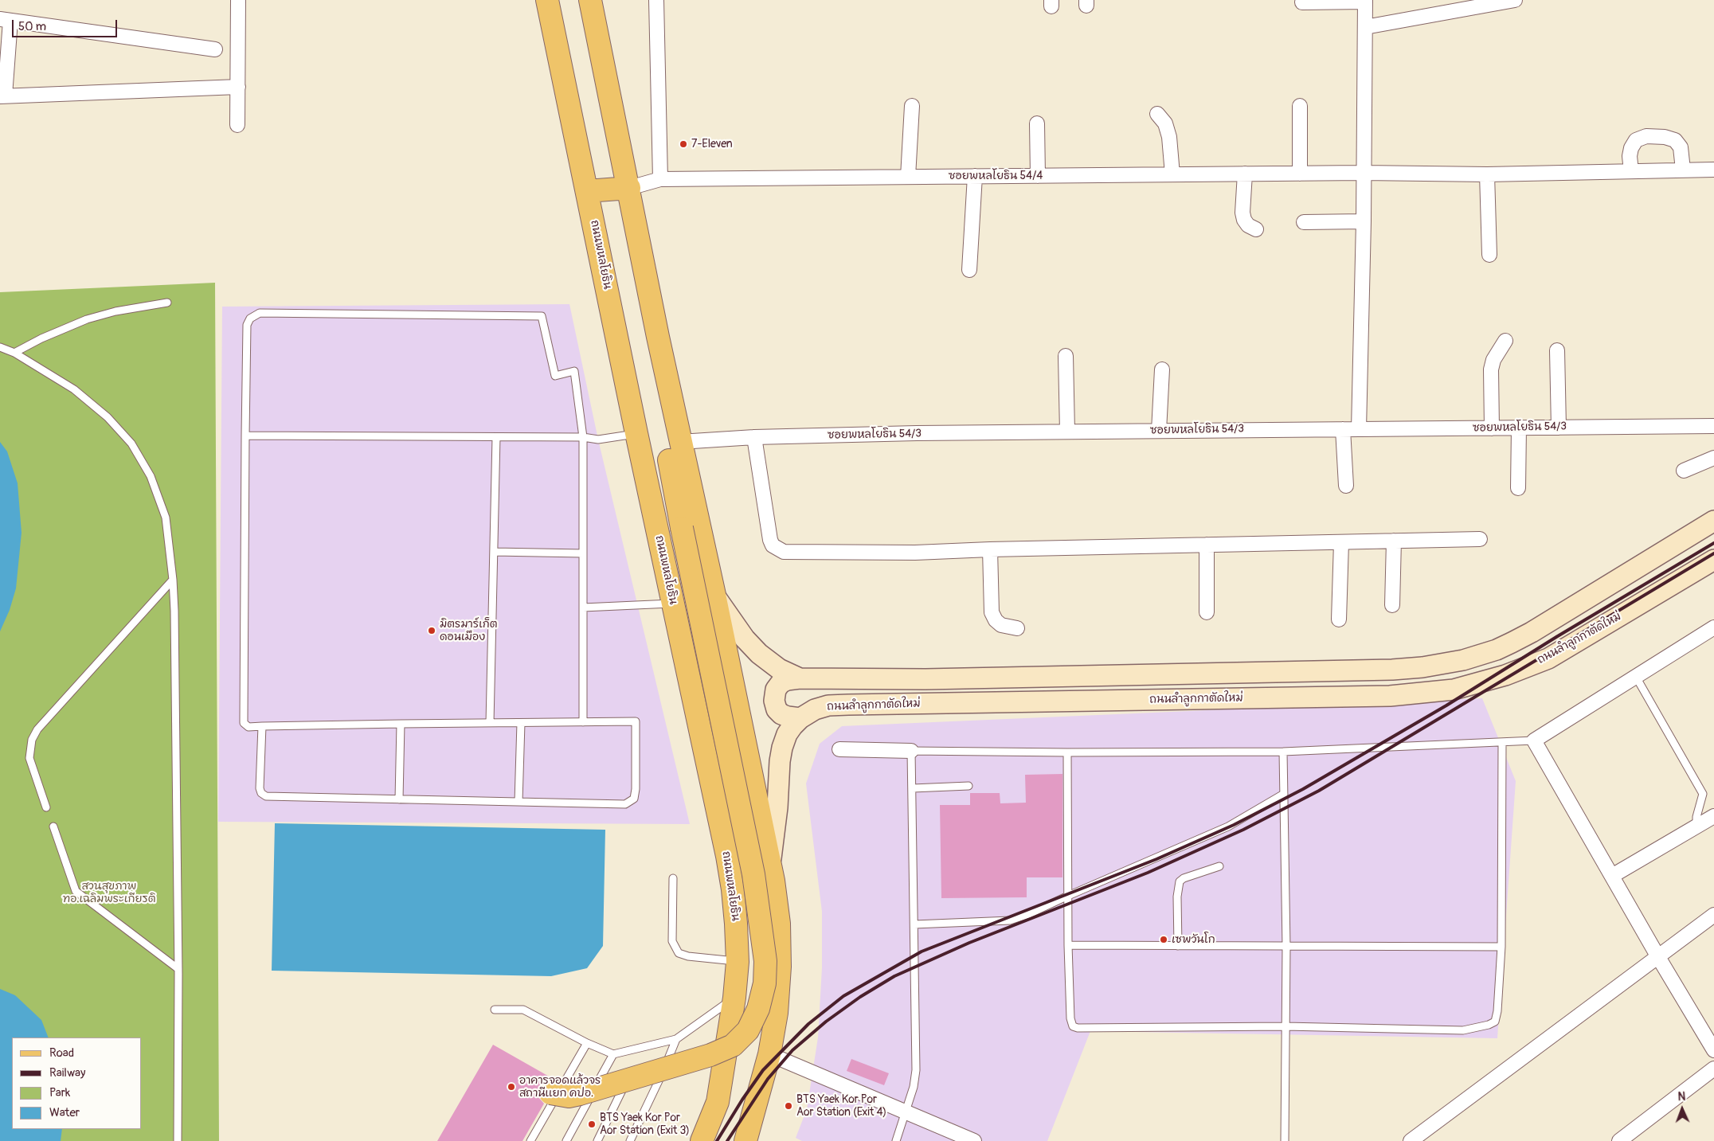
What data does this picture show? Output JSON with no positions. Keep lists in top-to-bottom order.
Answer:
{
  "streets": {
    "main road": ["ถนนพหลโยธิน", "ถนนลำลูกกาตัดใหม่"],
    "street": ["ซอยพหลโยธิน 54/4", "ซอยพหลโยธิน 54/3"]
  },
  "parks": ["สวนสุขภาพ ทอ.เฉลิมพระเกียรติ"],
  "places": [
    "7-Eleven",
    "มิตรมาร์เก็ต ดอนเมือง",
    "เซพวันโก",
    "อาคารจอดแล้วจร สถานีแยก คปอ.",
    "BTS Yaek Kor Por Aor Station (Exit 4)",
    "BTS Yaek Kor Por Aor Station (Exit 3)"
  ],
  "legend": [
    "Road",
    "Railway",
    "Park",
    "Water"
  ],
  "scale_bar": "50 m",
  "north": "top"
}
